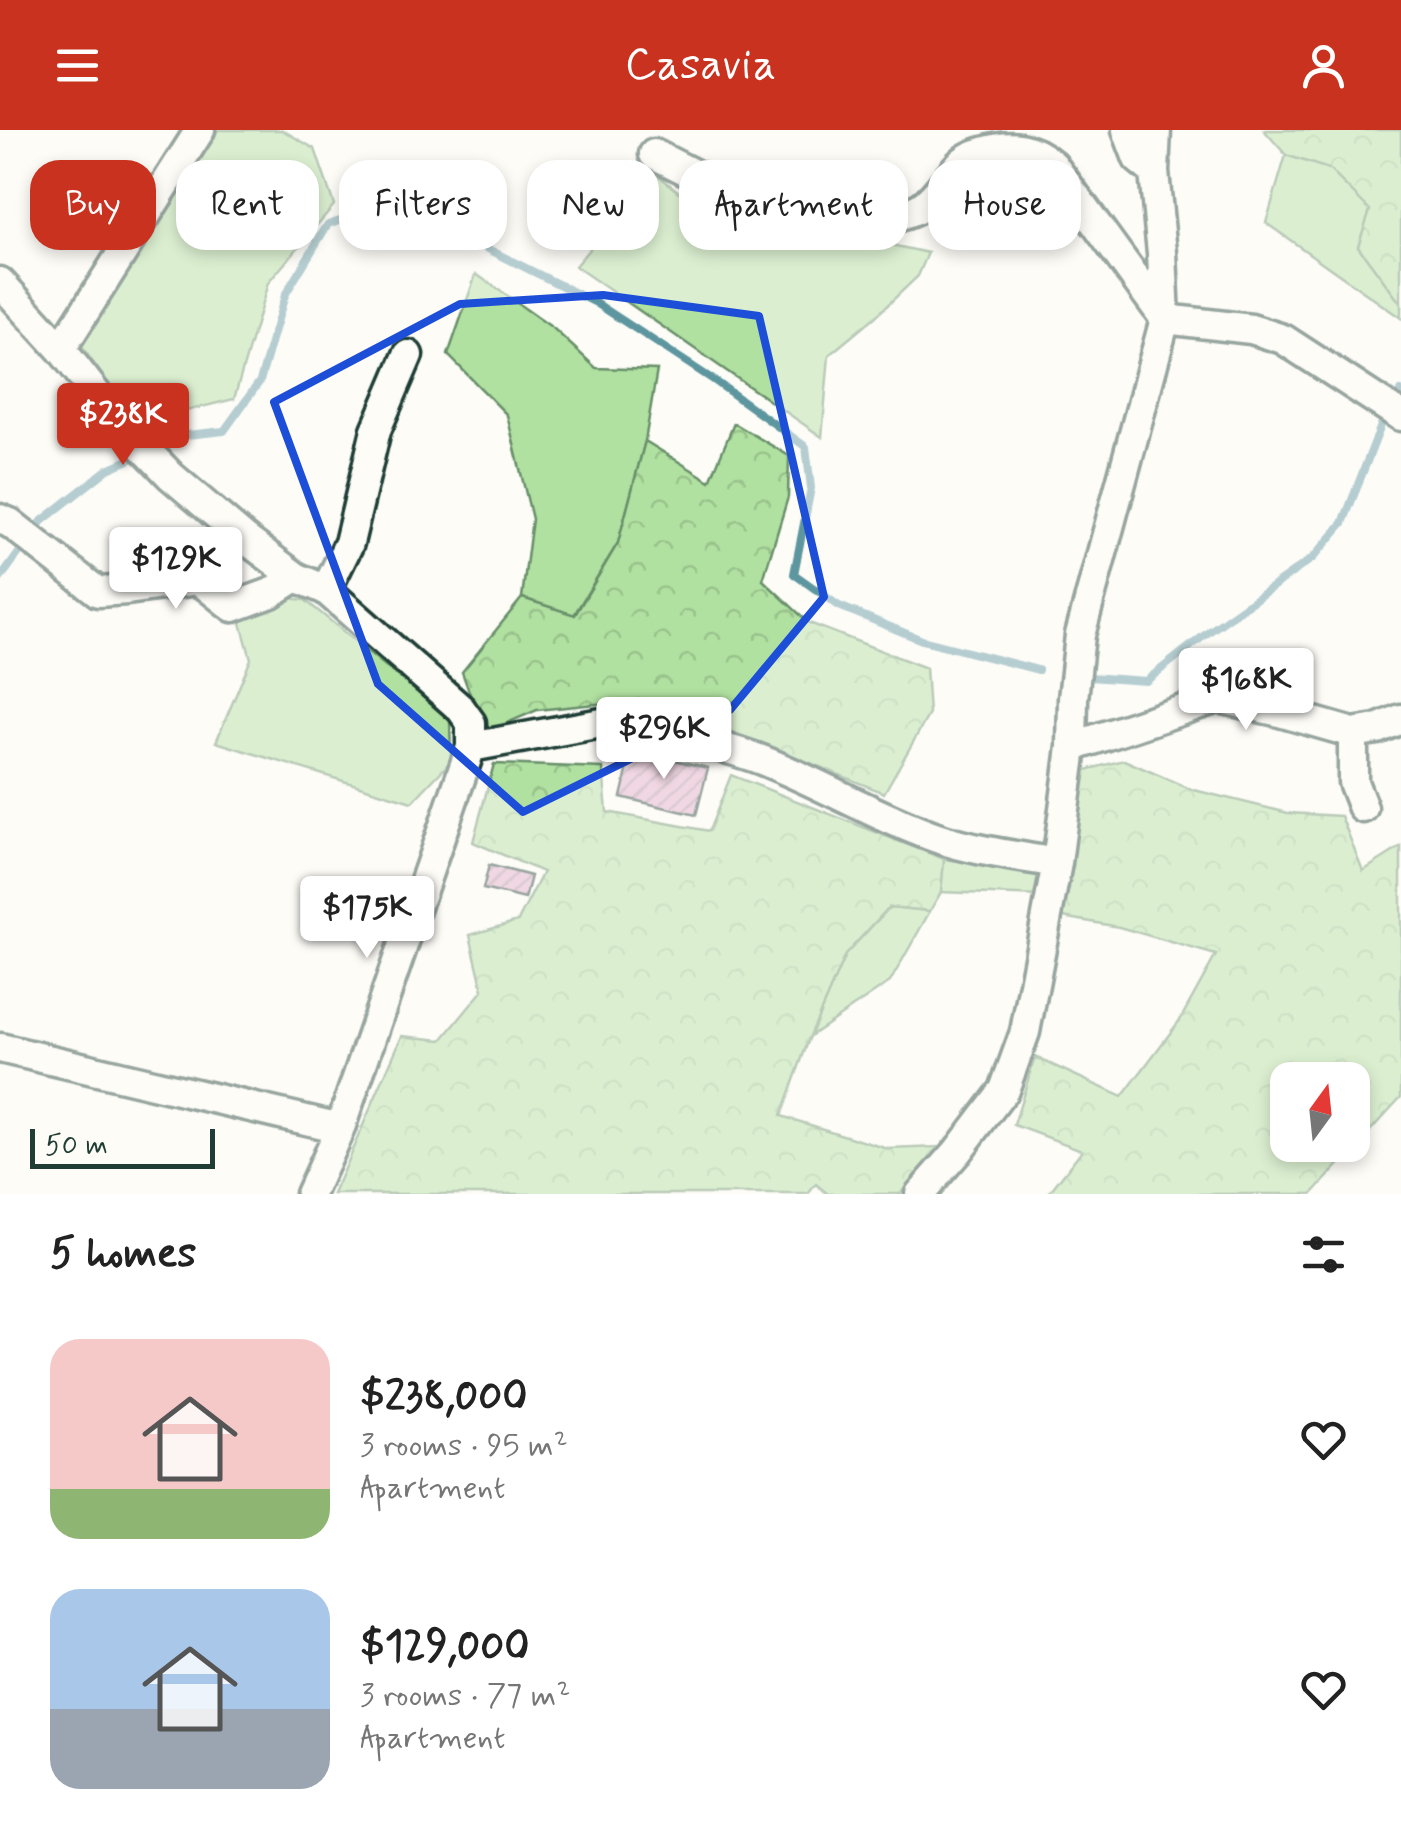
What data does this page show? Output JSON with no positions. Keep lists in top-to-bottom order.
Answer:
{
  "scale_bar": "50 m",
  "north": "top",
  "page": {
    "header": "Casavia",
    "chip": [
      "Buy",
      "Rent",
      "Filters",
      "New",
      "Apartment",
      "House"
    ],
    "price": [
      "$238K",
      "$129K",
      "$168K",
      "$296K",
      "$175K"
    ],
    "scale": "50 m",
    "heading": "5 homes",
    "list": [
      {
        "name": "$238,000",
        "note": "3 rooms · 95 m² · Apartment"
      },
      {
        "name": "$129,000",
        "note": "3 rooms · 77 m² · Apartment"
      }
    ]
  }
}
